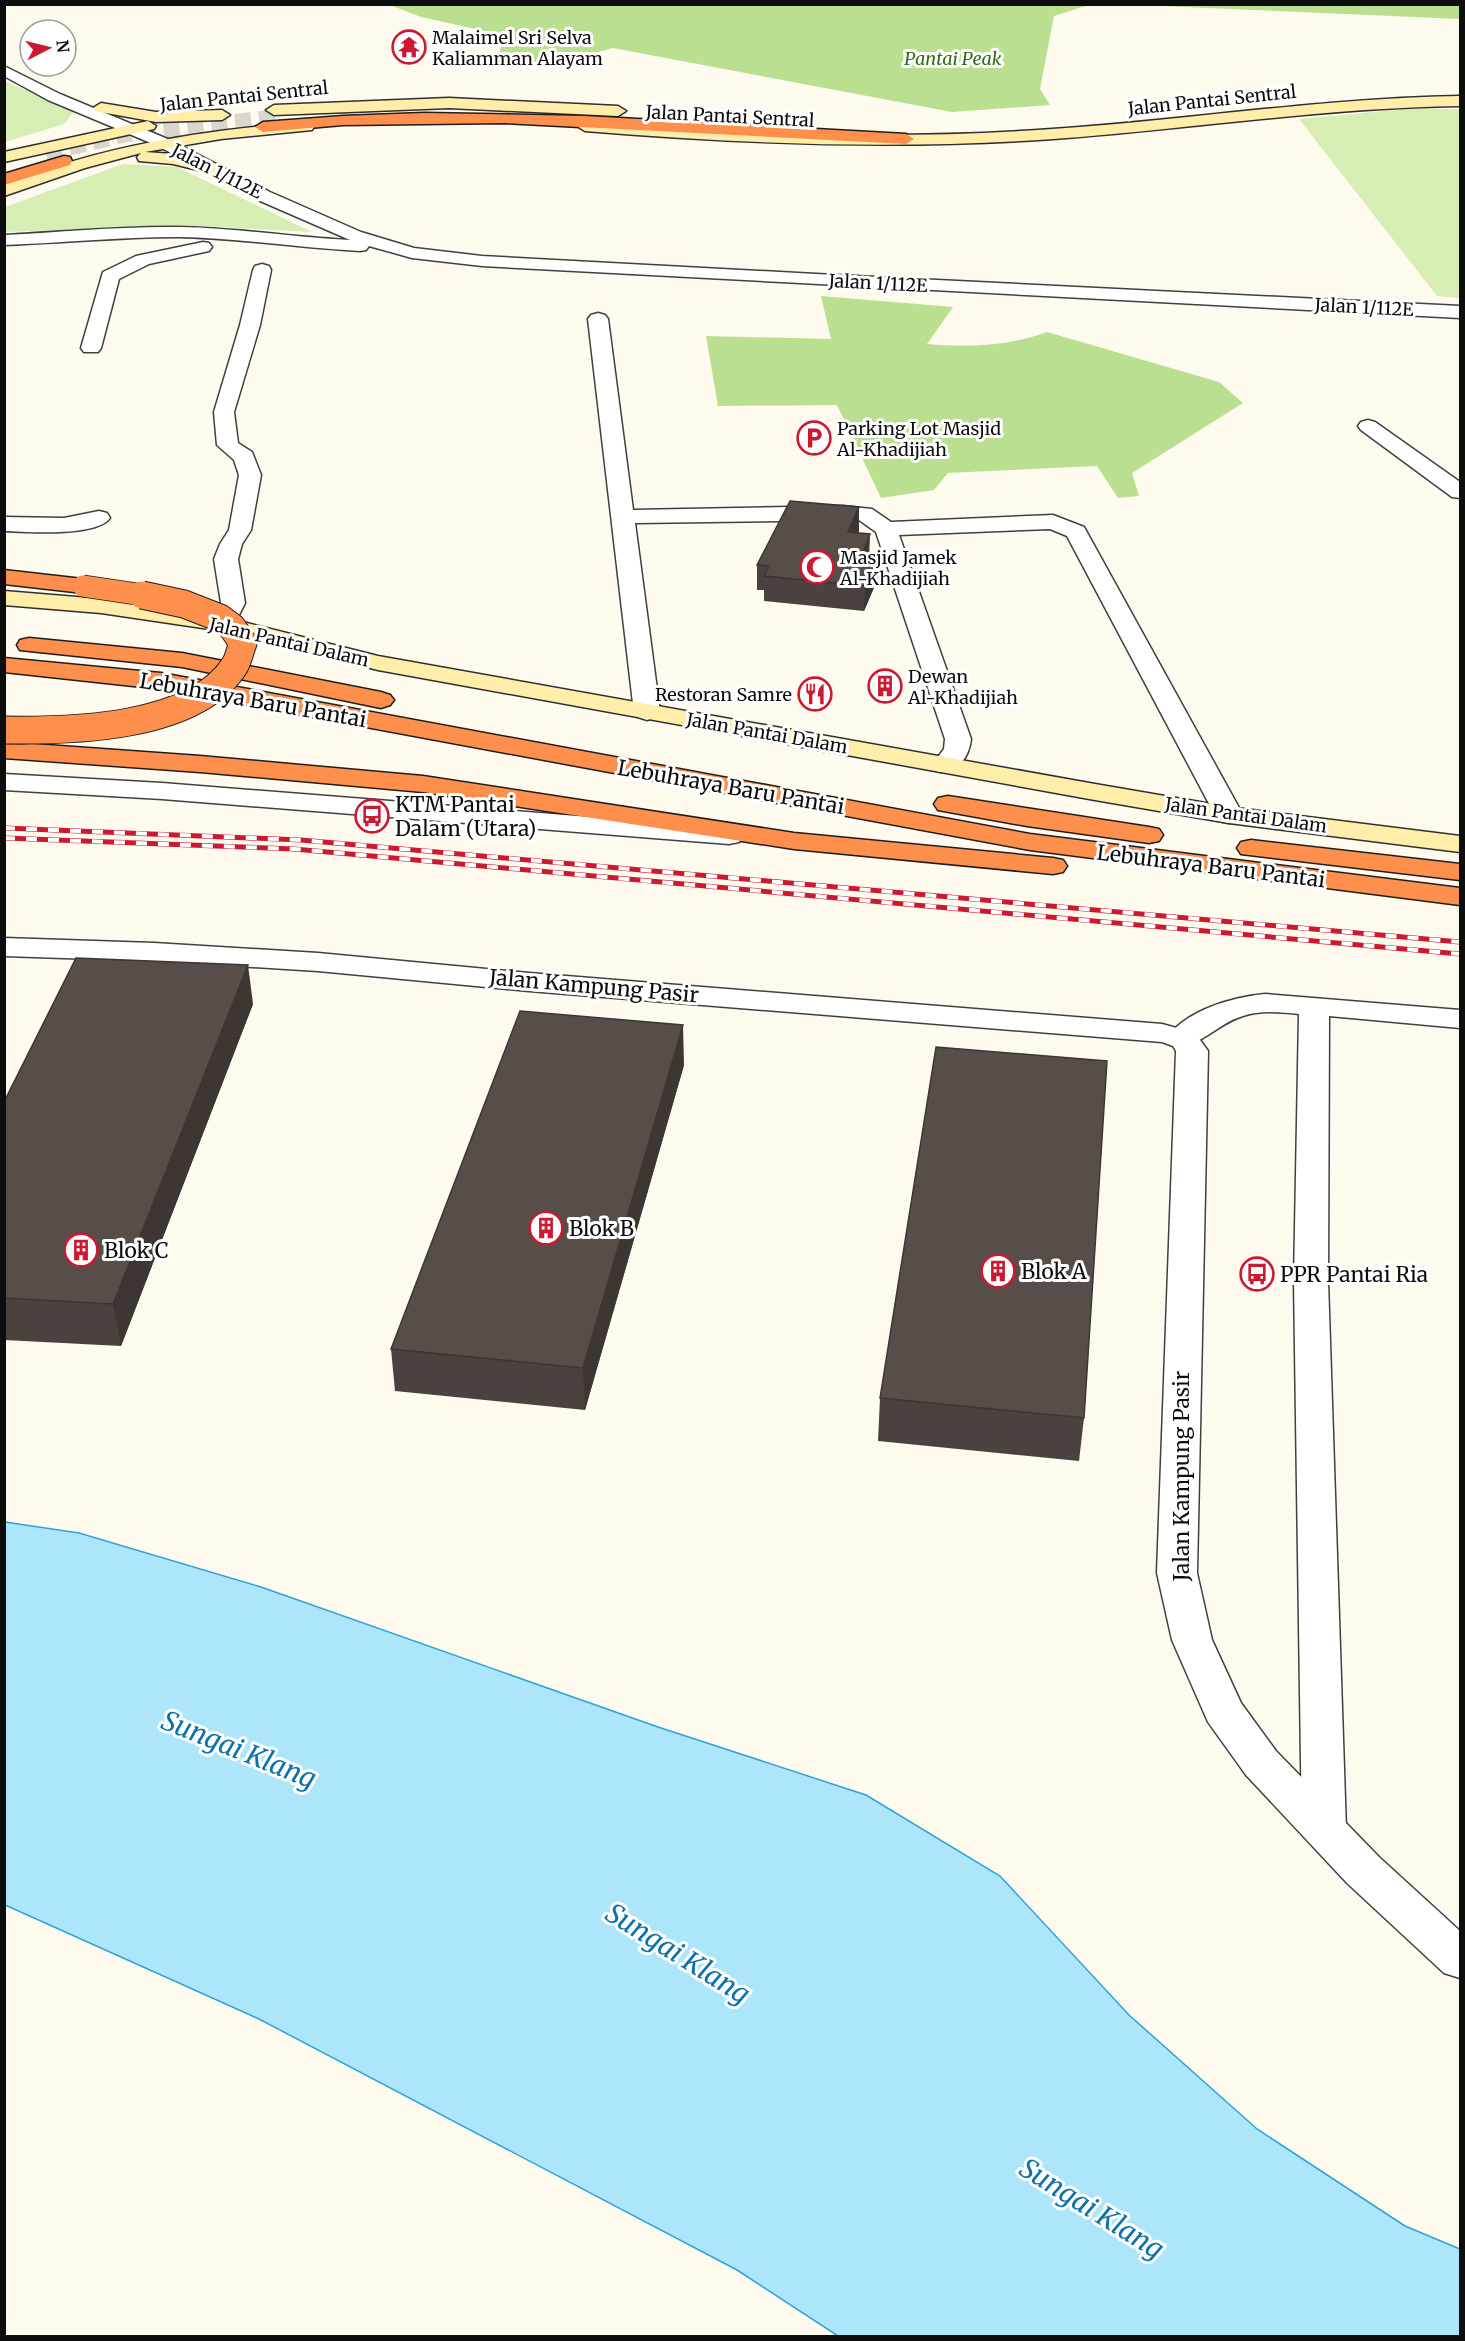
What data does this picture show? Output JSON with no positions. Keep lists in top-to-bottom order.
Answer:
{
  "streets": {
    "highway": ["Lebuhraya Baru Pantai"],
    "main road": ["Jalan Pantai Sentral", "Jalan Pantai Dalam"],
    "street": ["Jalan 1/112E", "Jalan Kampung Pasir"]
  },
  "crossings": [
    ["Jalan Pantai Sentral", "Jalan 1/112E"]
  ],
  "water": ["Sungai Klang"],
  "parks": ["Pantai Peak"],
  "places": {
    "temple": ["Malaimel Sri Selva Kaliamman Alayam"],
    "parking": ["Parking Lot Masjid Al-Khadijiah"],
    "mosque": ["Masjid Jamek Al-Khadijiah"],
    "building": [
      "Dewan Al-Khadijiah",
      "Blok B",
      "Blok C",
      "Blok A"
    ],
    "restaurant": ["Restoran Samre"],
    "bus stop": ["KTM Pantai Dalam (Utara)", "PPR Pantai Ria"]
  },
  "north": "right"
}
